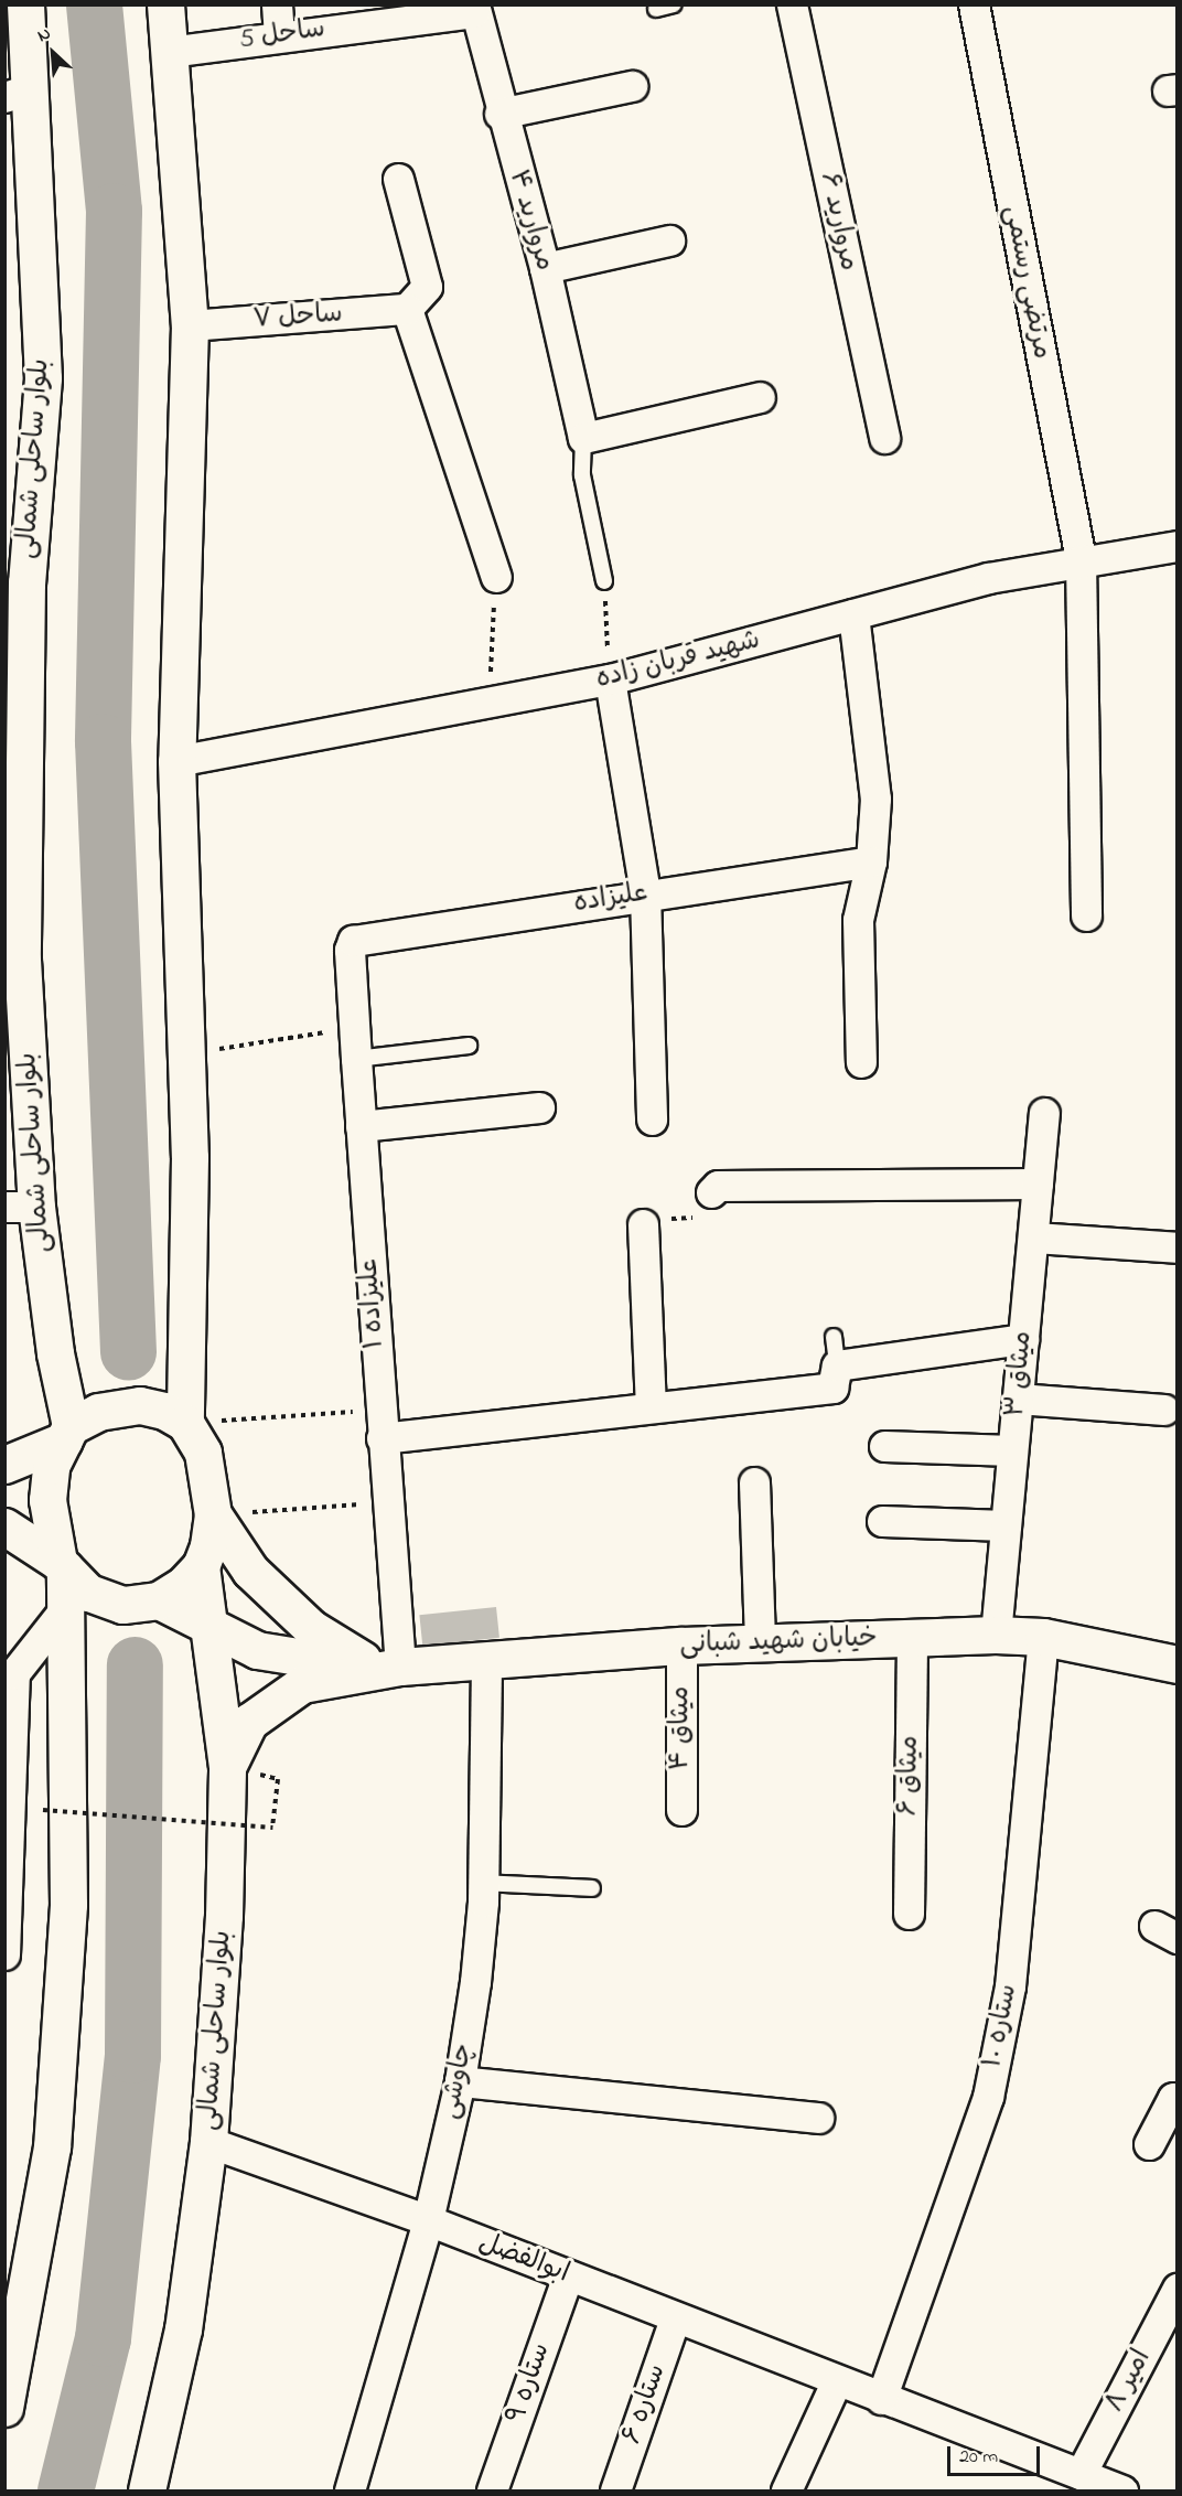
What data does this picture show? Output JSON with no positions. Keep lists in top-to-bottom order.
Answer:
{
  "streets": {
    "main road": ["بلوار ساحلی شمالی", "خیابان شهید شبانی"],
    "street": [
      "ساحل 5",
      "مروارید ۴",
      "مروارید ۶",
      "مرتضی رستمی",
      "ساحل ۷",
      "شهید قربان زاده",
      "علیزاده",
      "علیزاده ۱",
      "میثاق ۳",
      "میثاق ۴",
      "میثاق ۶",
      "ستاره ۱۰",
      "چاوشی",
      "ابوالفضل",
      "امیر ۸",
      "ستاره ۹",
      "ستاره ۶"
    ]
  },
  "crossings": [
    ["ساحل 5", "مروارید ۴"],
    ["مرتضی رستمی", "شهید قربان زاده"],
    ["بلوار ساحلی شمالی", "خیابان شهید شبانی"],
    ["بلوار ساحلی شمالی", "ابوالفضل"],
    ["علیزاده", "علیزاده ۱"],
    ["علیزاده ۱", "خیابان شهید شبانی"],
    ["میثاق ۳", "خیابان شهید شبانی"],
    ["خیابان شهید شبانی", "میثاق ۴"],
    ["خیابان شهید شبانی", "میثاق ۶"],
    ["خیابان شهید شبانی", "ستاره ۱۰"],
    ["خیابان شهید شبانی", "چاوشی"],
    ["ستاره ۱۰", "ابوالفضل"],
    ["چاوشی", "ابوالفضل"],
    ["ابوالفضل", "امیر ۸"],
    ["ابوالفضل", "ستاره ۹"],
    ["ابوالفضل", "ستاره ۶"]
  ],
  "scale_bar": "20 m",
  "north": "top left"
}
